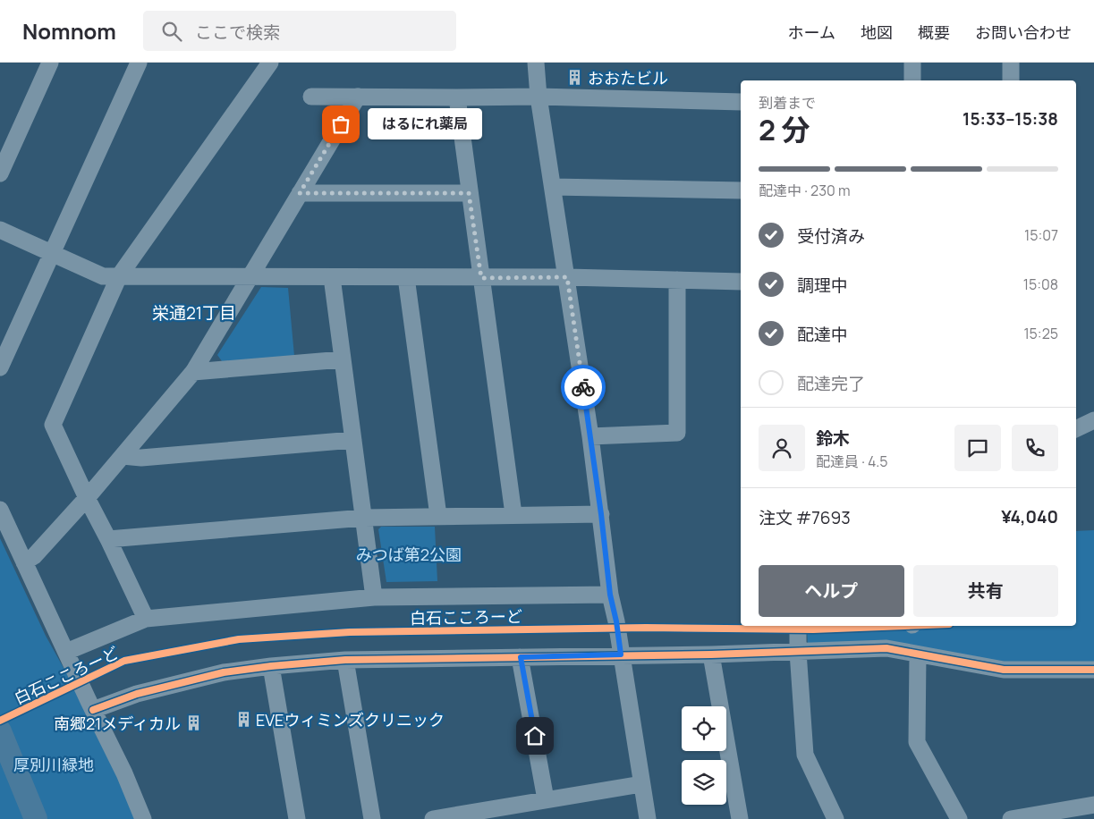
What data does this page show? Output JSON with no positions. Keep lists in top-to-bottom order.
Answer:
{
  "streets": {
    "cycle path": ["白石こころーど"]
  },
  "districts": ["栄通21丁目"],
  "parks": ["みつば第2公園", "厚別川緑地"],
  "places": {
    "building": ["おおたビル", "EVEウィミンズクリニック", "南郷21メディカル"],
    "other": ["はるにれ薬局"]
  },
  "page": {
    "header": "Nomnom",
    "search": "ここで検索",
    "nav": [
      "ホーム",
      "地図",
      "概要",
      "お問い合わせ"
    ],
    "heading": ["2 分", "到着まで", "15:33–15:38"],
    "panel": [
      "鈴木",
      "配達員 · 4.5",
      "注文 #7693",
      "¥4,040"
    ],
    "bubble": "はるにれ薬局",
    "bar": "配達中 · 230 m",
    "list": [
      ["受付済み", "15:07"],
      ["調理中", "15:08"],
      ["配達中", "15:25"],
      "配達完了"
    ],
    "buttons": ["ヘルプ", "共有"]
  }
}
